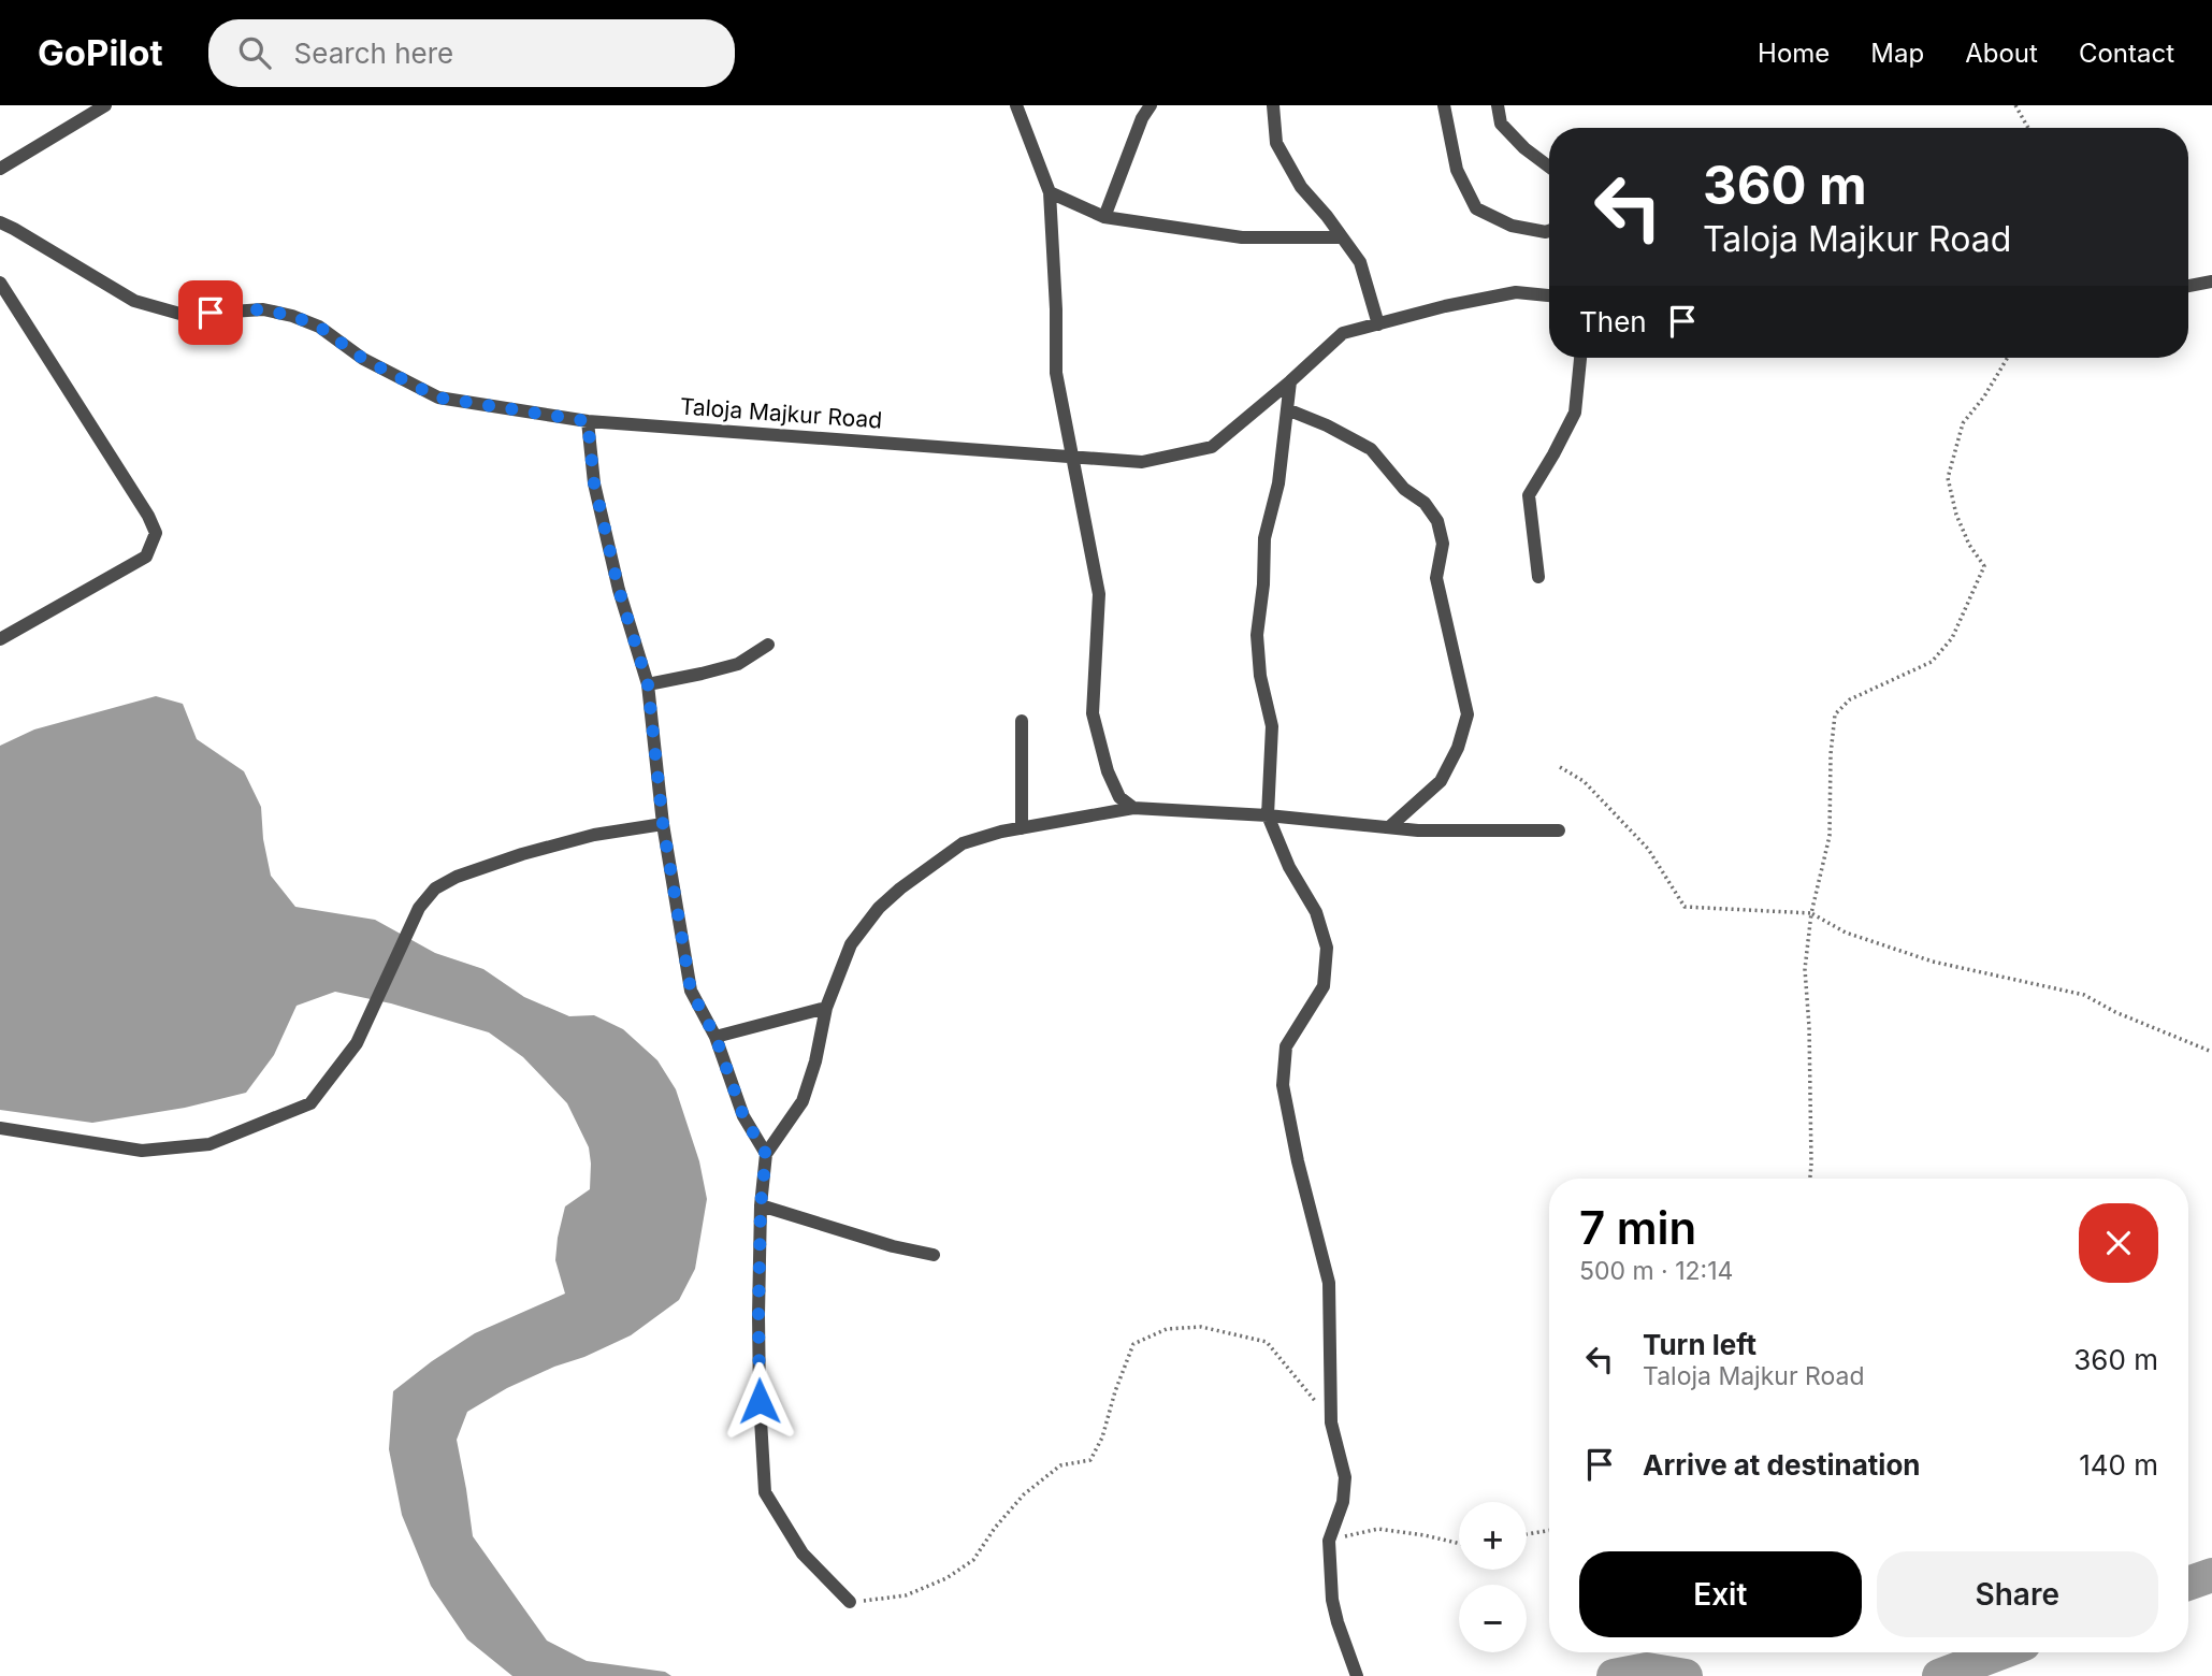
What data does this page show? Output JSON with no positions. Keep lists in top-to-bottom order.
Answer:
{
  "streets": {
    "street": ["Taloja Majkur Road"]
  },
  "page": {
    "header": "GoPilot",
    "search": "Search here",
    "nav": [
      "Home",
      "Map",
      "About",
      "Contact"
    ],
    "turn": ["360 m", "Taloja Majkur Road"],
    "then": "Then",
    "heading": ["7 min", "500 m · 12:14"],
    "list": [
      {
        "name": "Turn left",
        "note": "Taloja Majkur Road",
        "value": "360 m"
      },
      {
        "name": "Arrive at destination",
        "value": "140 m"
      }
    ],
    "map_buttons": ["+", "−"],
    "buttons": ["Exit", "Share"]
  }
}
